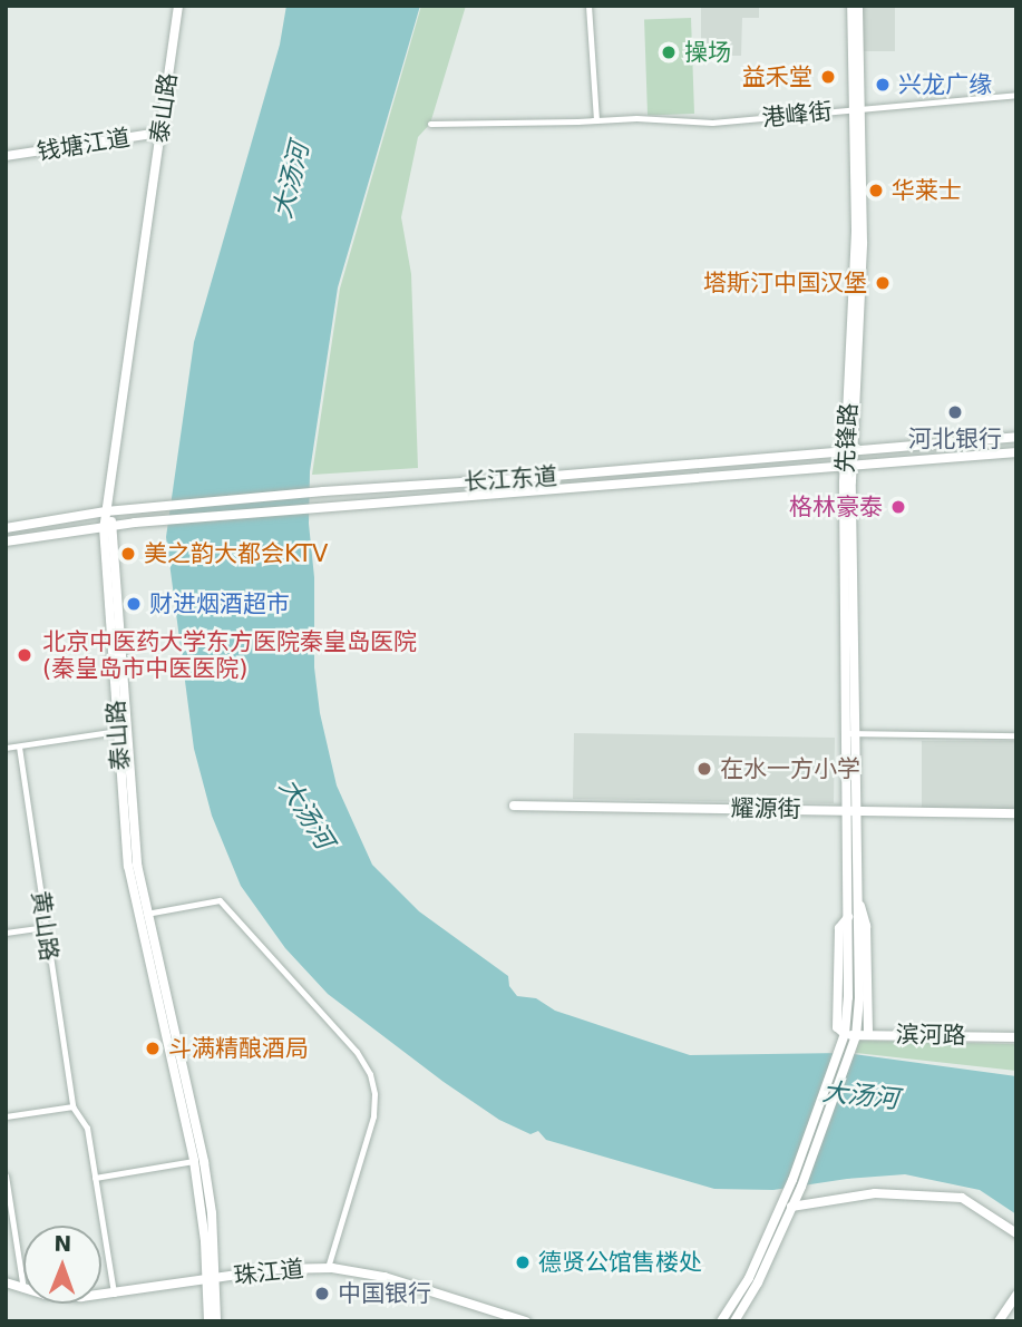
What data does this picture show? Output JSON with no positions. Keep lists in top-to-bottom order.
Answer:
{
  "streets": {
    "street": [
      "泰山路",
      "港峰街",
      "钱塘江道",
      "先锋路",
      "长江东道",
      "耀源街",
      "黄山路",
      "滨河路",
      "珠江道"
    ]
  },
  "crossings": [
    ["泰山路", "钱塘江道"],
    ["泰山路", "长江东道"],
    ["泰山路", "珠江道"],
    ["港峰街", "先锋路"],
    ["先锋路", "长江东道"],
    ["先锋路", "耀源街"],
    ["先锋路", "滨河路"],
    ["黄山路", "珠江道"]
  ],
  "water": ["大汤河"],
  "places": [
    "操场",
    "益禾堂",
    "兴龙广缘",
    "华莱士",
    "塔斯汀中国汉堡",
    "河北银行",
    "格林豪泰",
    "美之韵大都会KTV",
    "财进烟酒超市",
    "北京中医药大学东方医院秦皇岛医院 (秦皇岛市中医医院)",
    "在水一方小学",
    "斗满精酿酒局",
    "德贤公馆售楼处",
    "中国银行"
  ],
  "north": "top"
}
